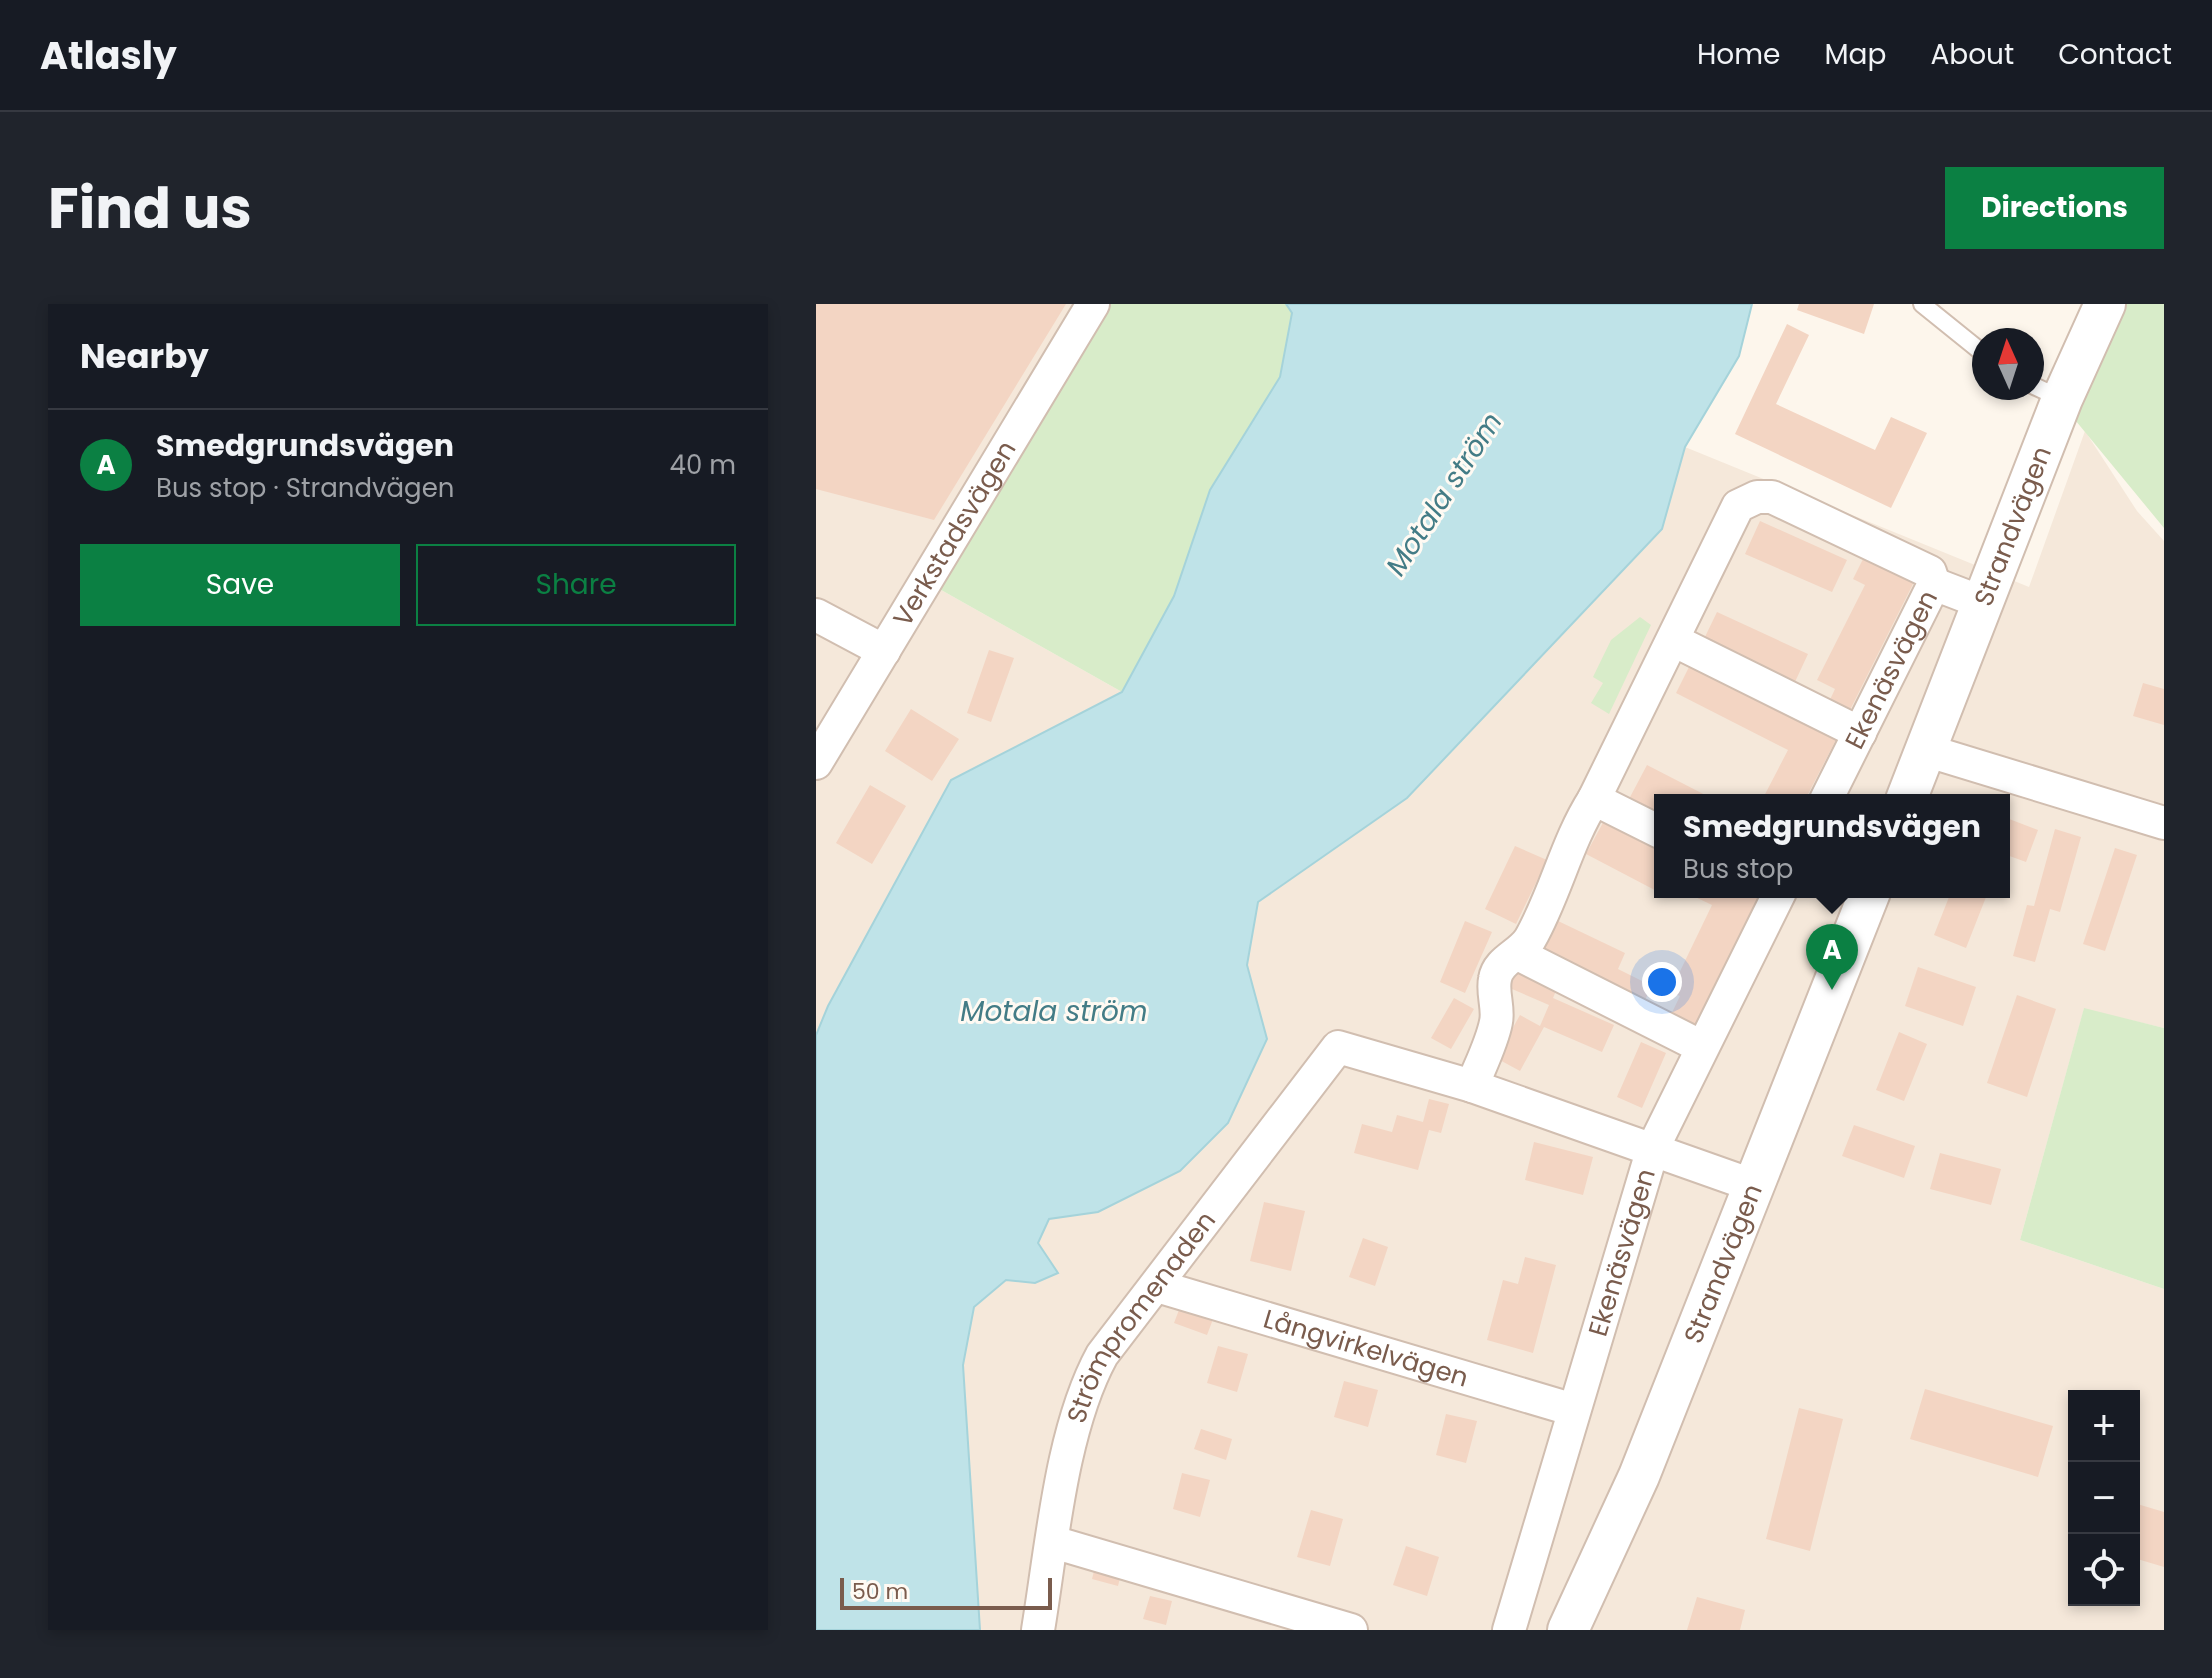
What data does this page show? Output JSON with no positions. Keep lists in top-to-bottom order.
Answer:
{
  "streets": {
    "street": [
      "Strandvägen",
      "Verkstadsvägen",
      "Ekenäsvägen",
      "Strömpromenaden",
      "Långvirkelvägen"
    ]
  },
  "crossings": [
    ["Strandvägen", "Ekenäsvägen"],
    ["Ekenäsvägen", "Långvirkelvägen"],
    ["Strömpromenaden", "Långvirkelvägen"]
  ],
  "water": ["Motala ström"],
  "scale_bar": "50 m",
  "north": "top",
  "page": {
    "header": "Atlasly",
    "nav": [
      "Home",
      "Map",
      "About",
      "Contact"
    ],
    "title": "Find us",
    "buttons": [
      "Directions",
      ["Save", "Share"]
    ],
    "heading": "Nearby",
    "list": [
      {
        "mark": "A",
        "name": "Smedgrundsvägen",
        "note": "Bus stop · Strandvägen",
        "value": "40 m"
      }
    ],
    "popup": ["Smedgrundsvägen", "Bus stop"],
    "pins": "A",
    "map_buttons": ["+", "−"],
    "scale": "50 m"
  }
}
